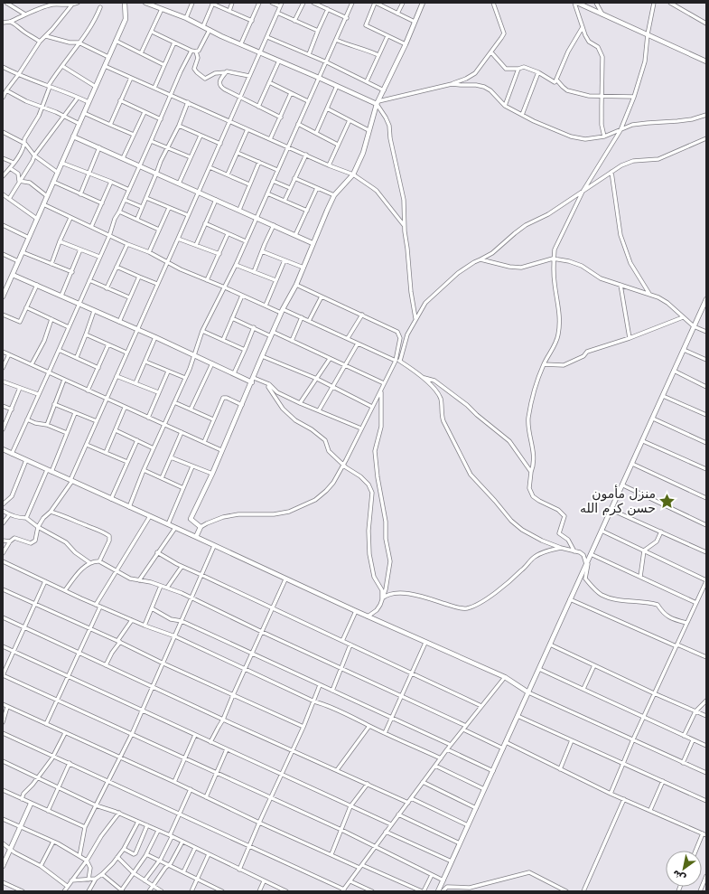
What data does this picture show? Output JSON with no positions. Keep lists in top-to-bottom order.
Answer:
{
  "places": {
    "place": ["منزل مأمون حسن كرم الله"]
  },
  "north": "bottom left"
}
